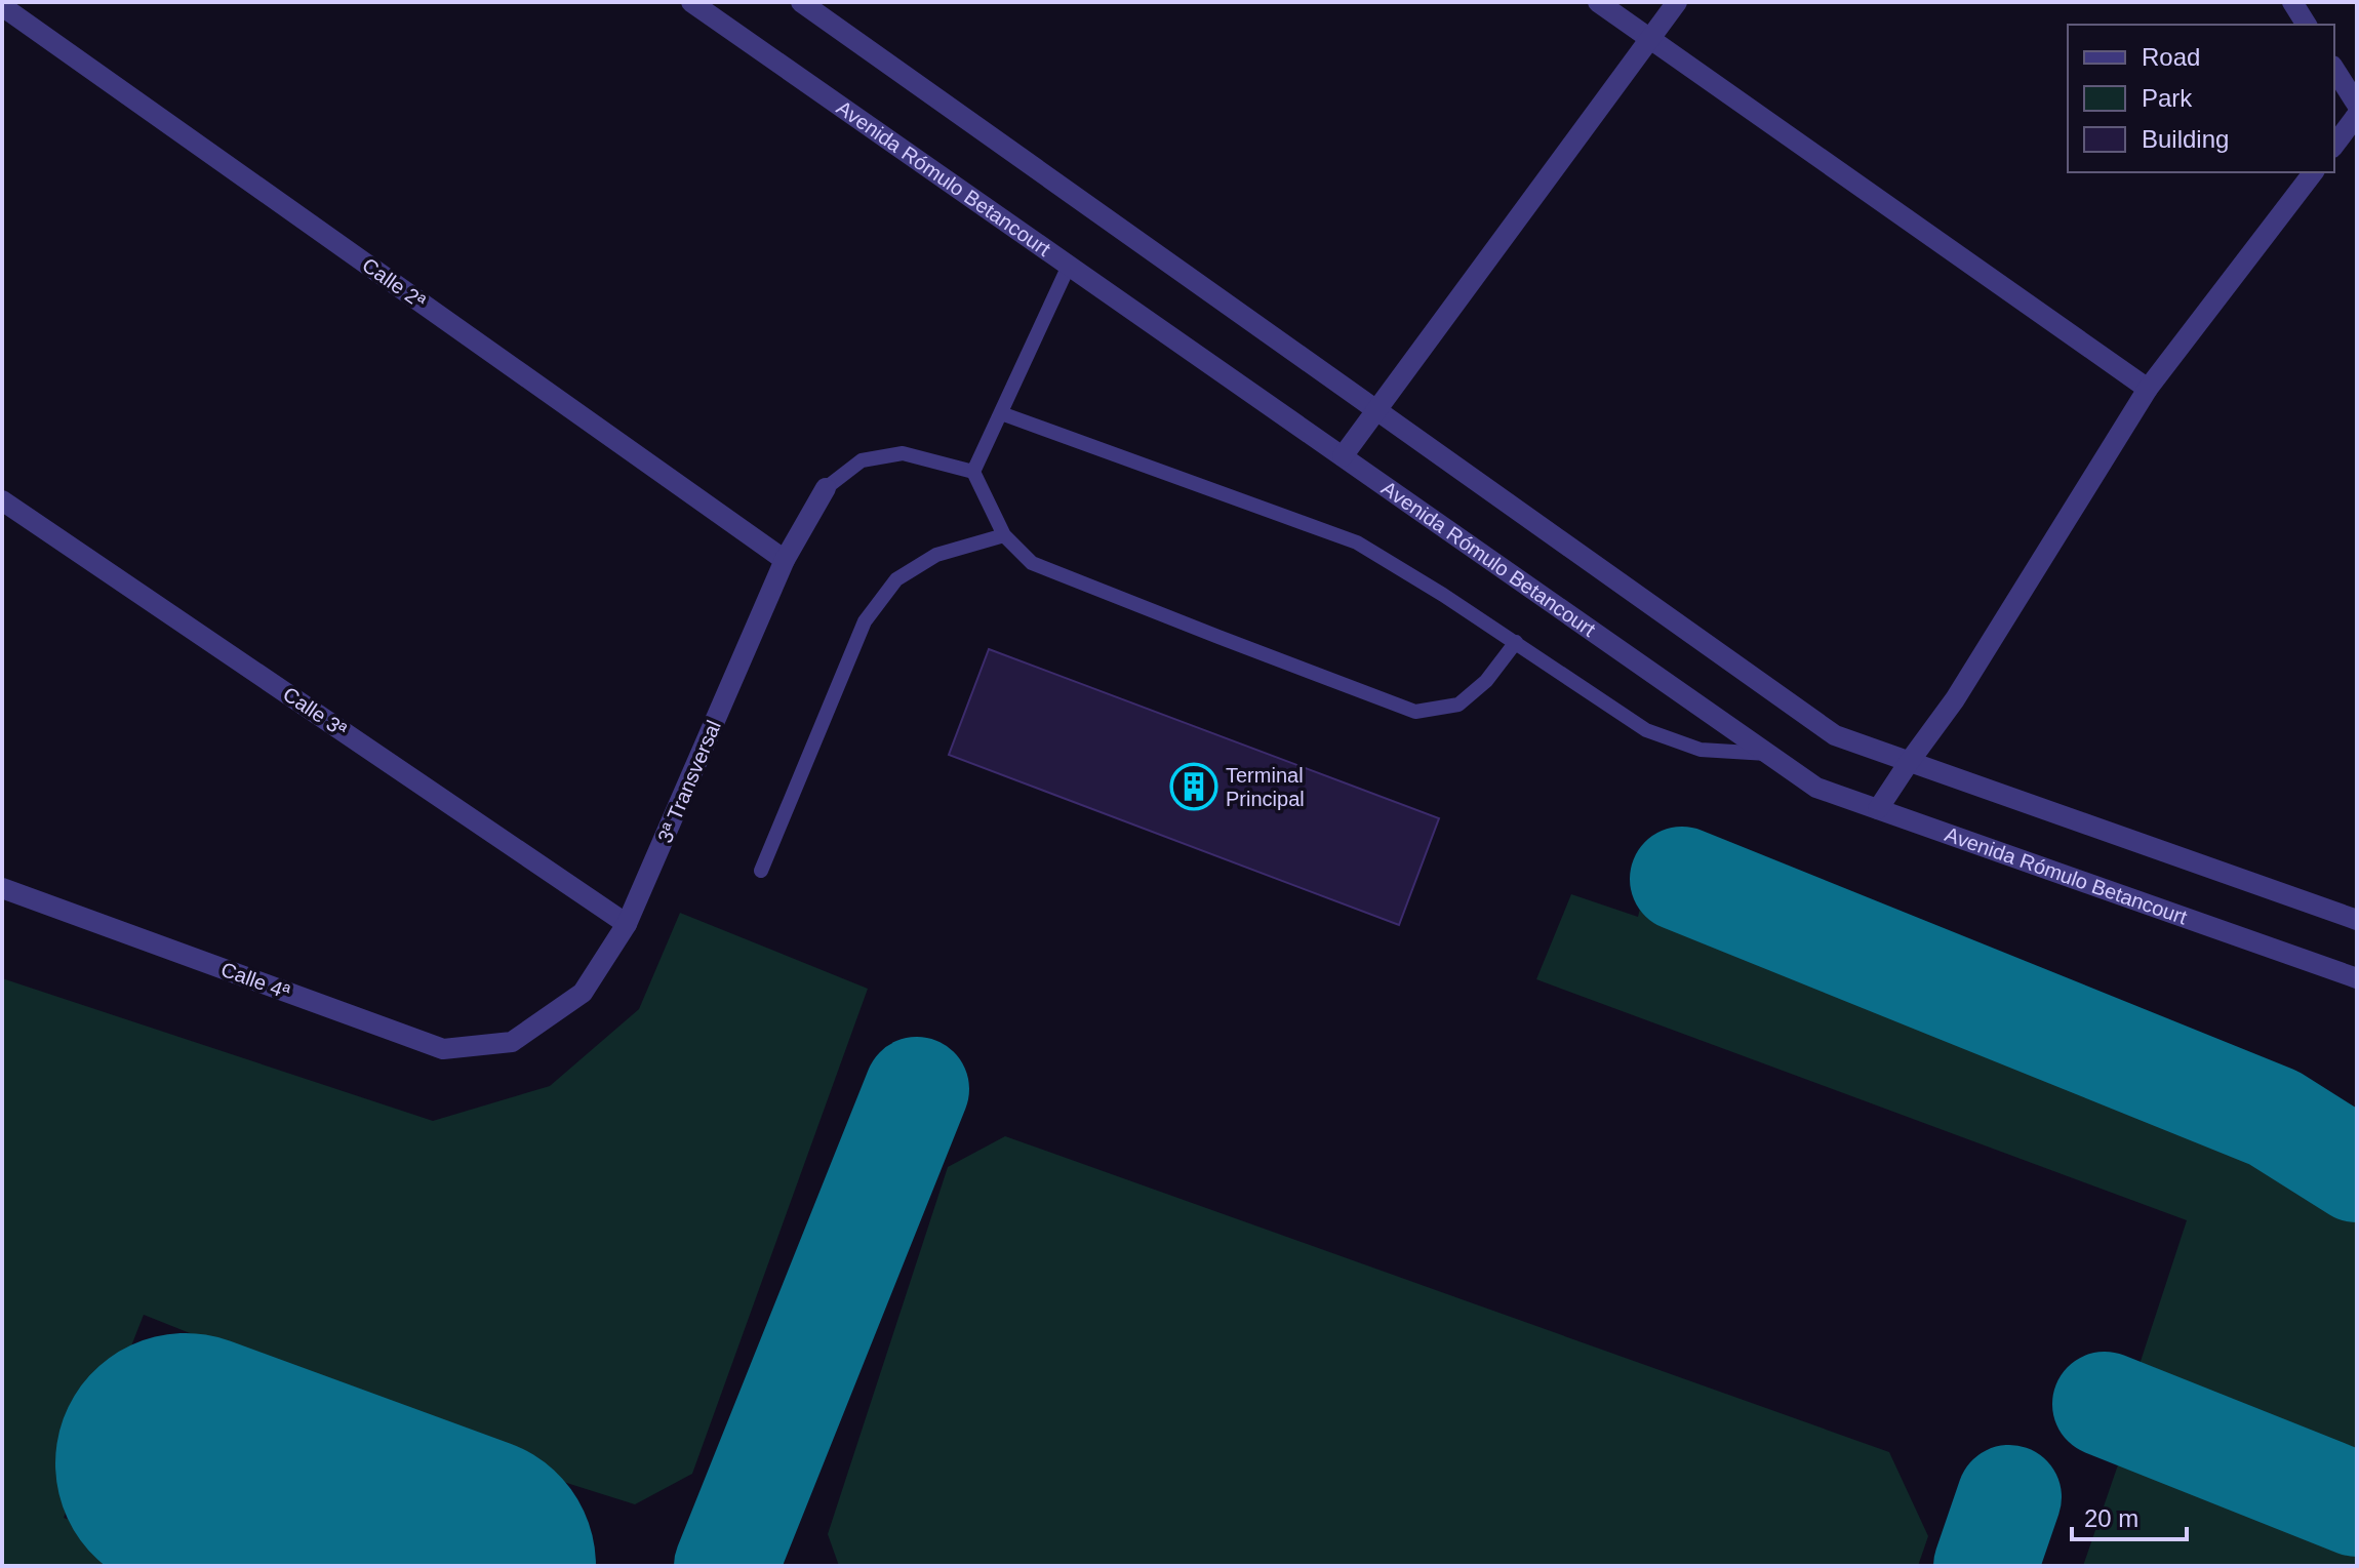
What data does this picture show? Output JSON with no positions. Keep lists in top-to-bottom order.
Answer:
{
  "streets": {
    "street": [
      "Avenida Rómulo Betancourt",
      "Calle 2ª",
      "Calle 3ª",
      "3ª Transversal",
      "Calle 4ª"
    ]
  },
  "crossings": [
    ["Calle 2ª", "3ª Transversal"],
    ["Calle 3ª", "3ª Transversal"],
    ["3ª Transversal", "Calle 4ª"]
  ],
  "places": {
    "building": ["Terminal Principal"]
  },
  "legend": ["Road", "Park", "Building"],
  "scale_bar": "20 m"
}
